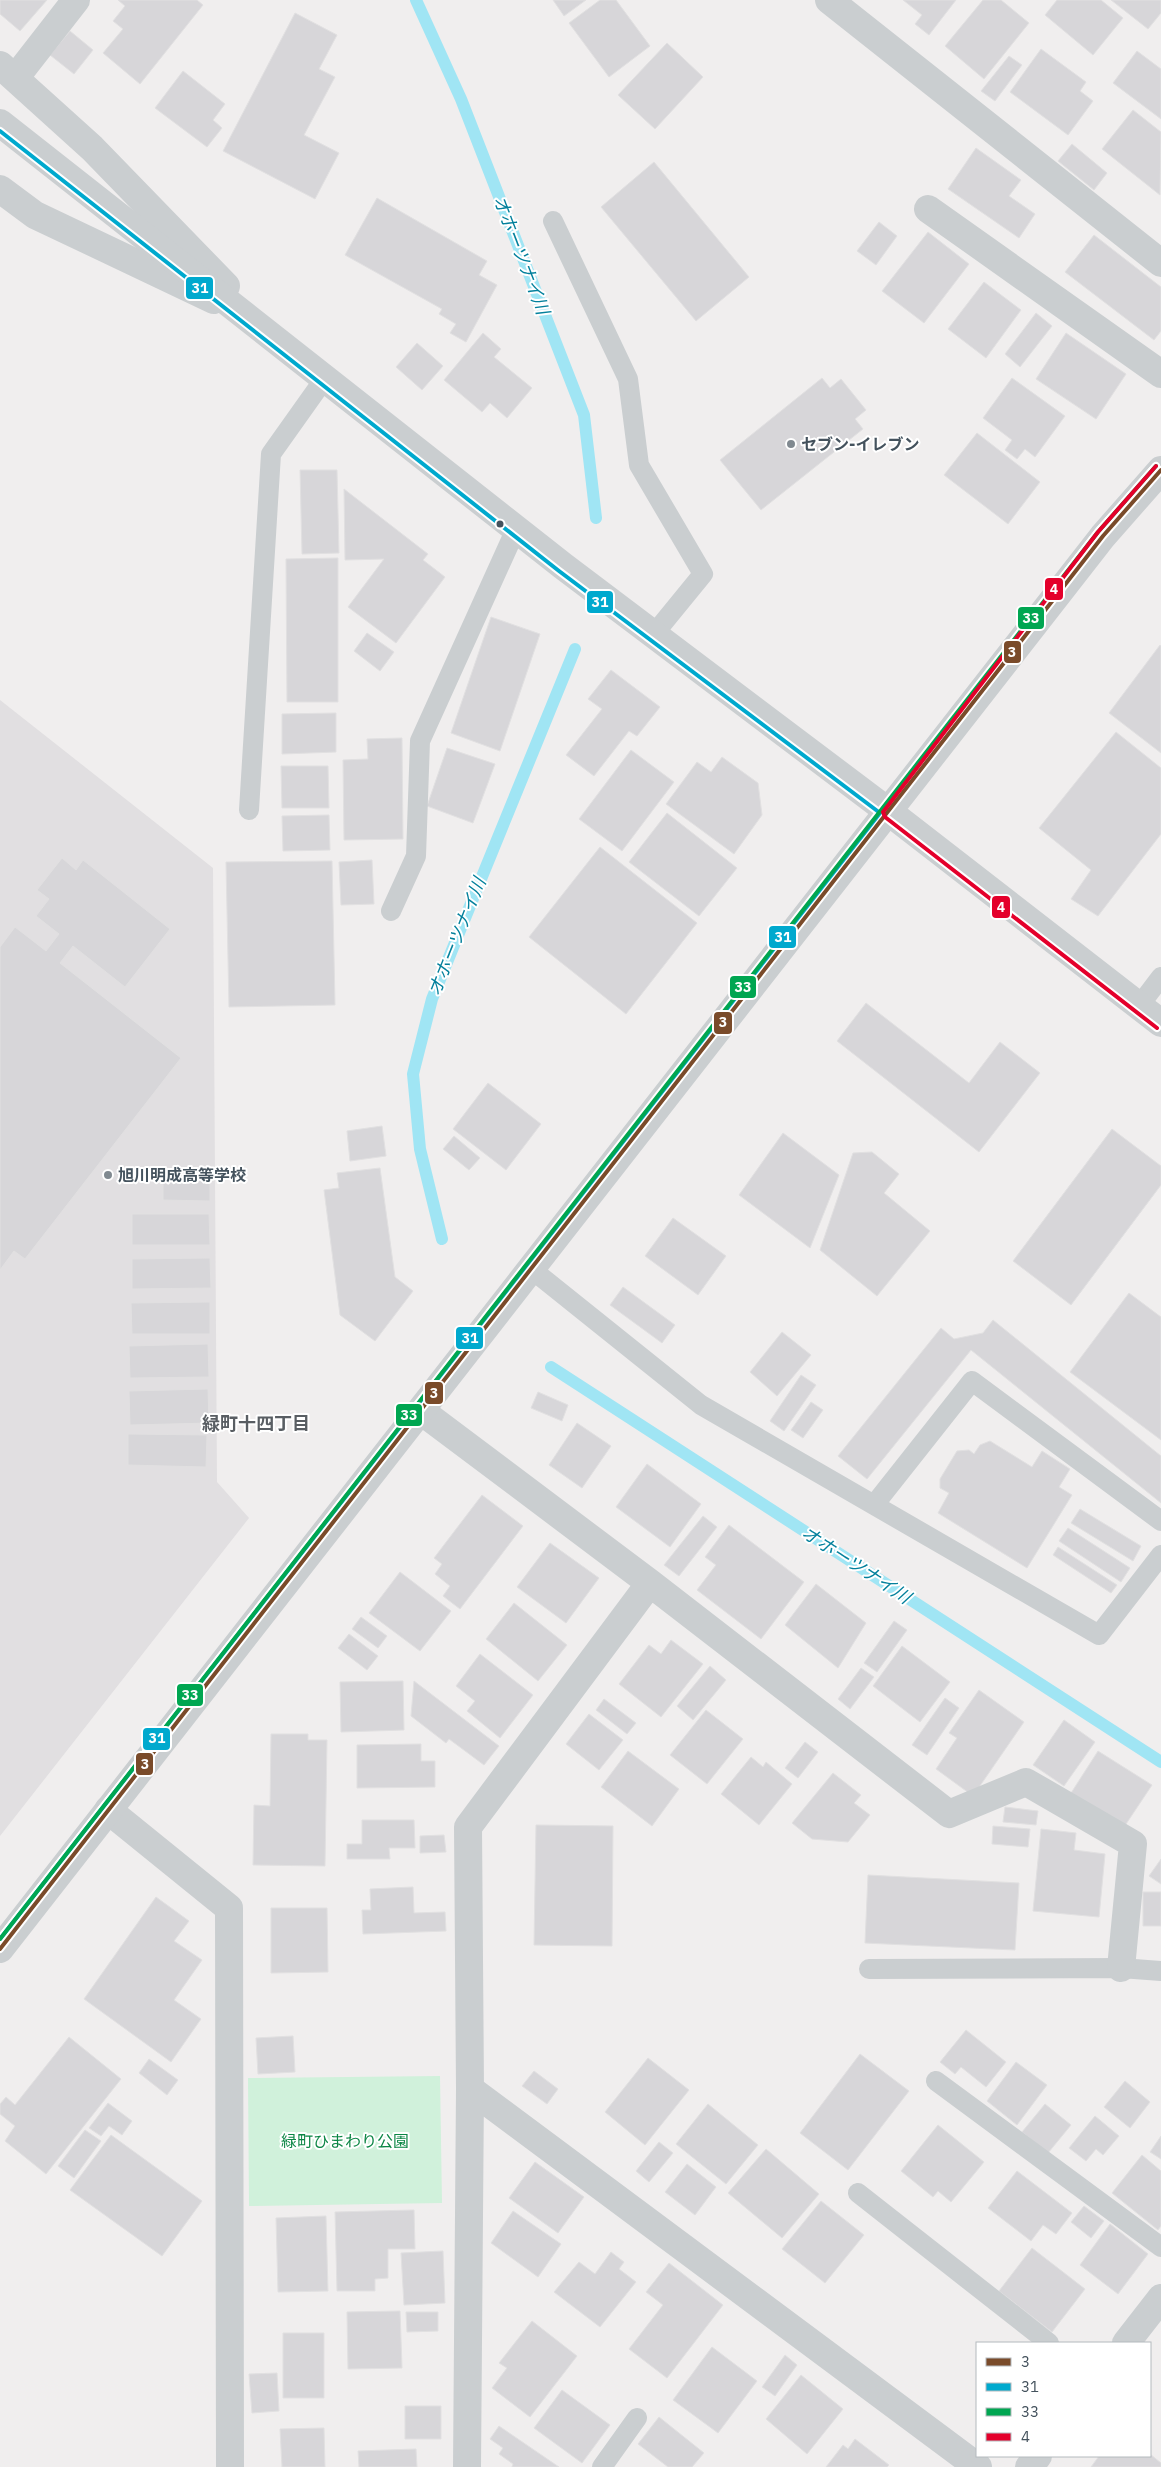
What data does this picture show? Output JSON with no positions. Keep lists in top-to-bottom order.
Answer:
{
  "districts": ["緑町十四丁目"],
  "water": ["オホーツナイ川"],
  "parks": ["緑町ひまわり公園"],
  "places": ["セブン-イレブン", "旭川明成高等学校"],
  "lines": [
    "transit line 31",
    "transit line 33",
    "transit line 4",
    "transit line 3"
  ],
  "legend": [
    "3",
    "31",
    "33",
    "4"
  ]
}
